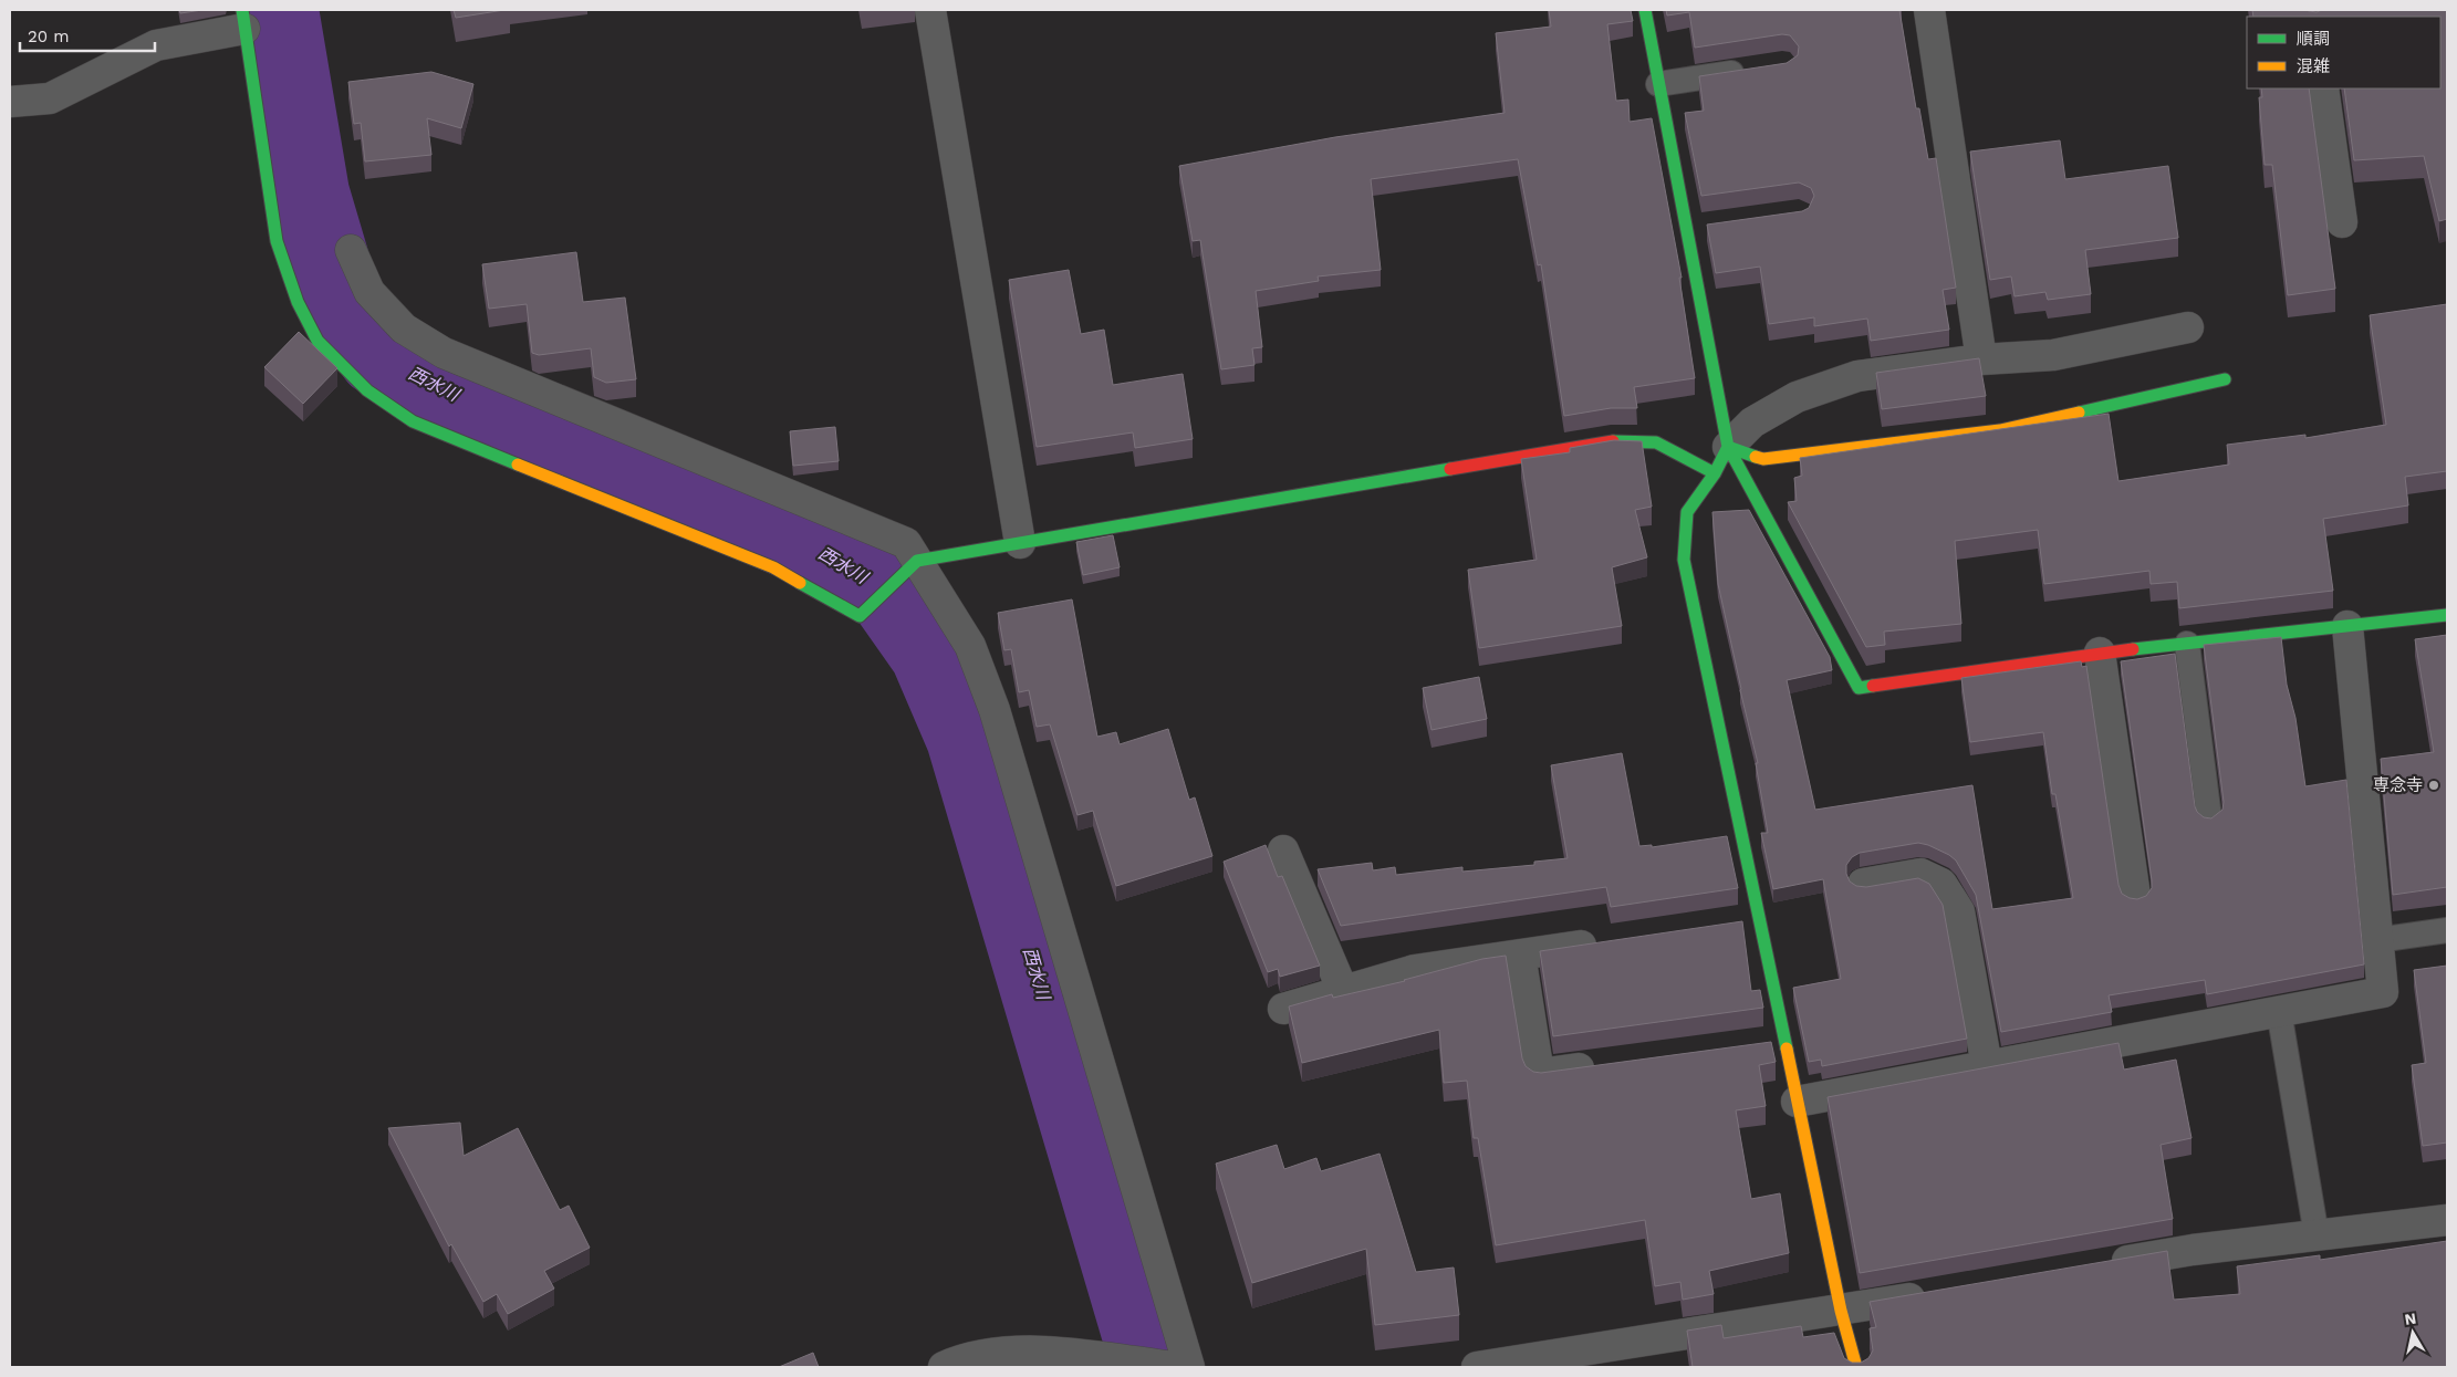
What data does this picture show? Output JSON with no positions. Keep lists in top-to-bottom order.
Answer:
{
  "water": ["西水川"],
  "places": ["専念寺"],
  "legend": ["順調", "混雑"],
  "scale_bar": "20 m",
  "north": "top"
}
